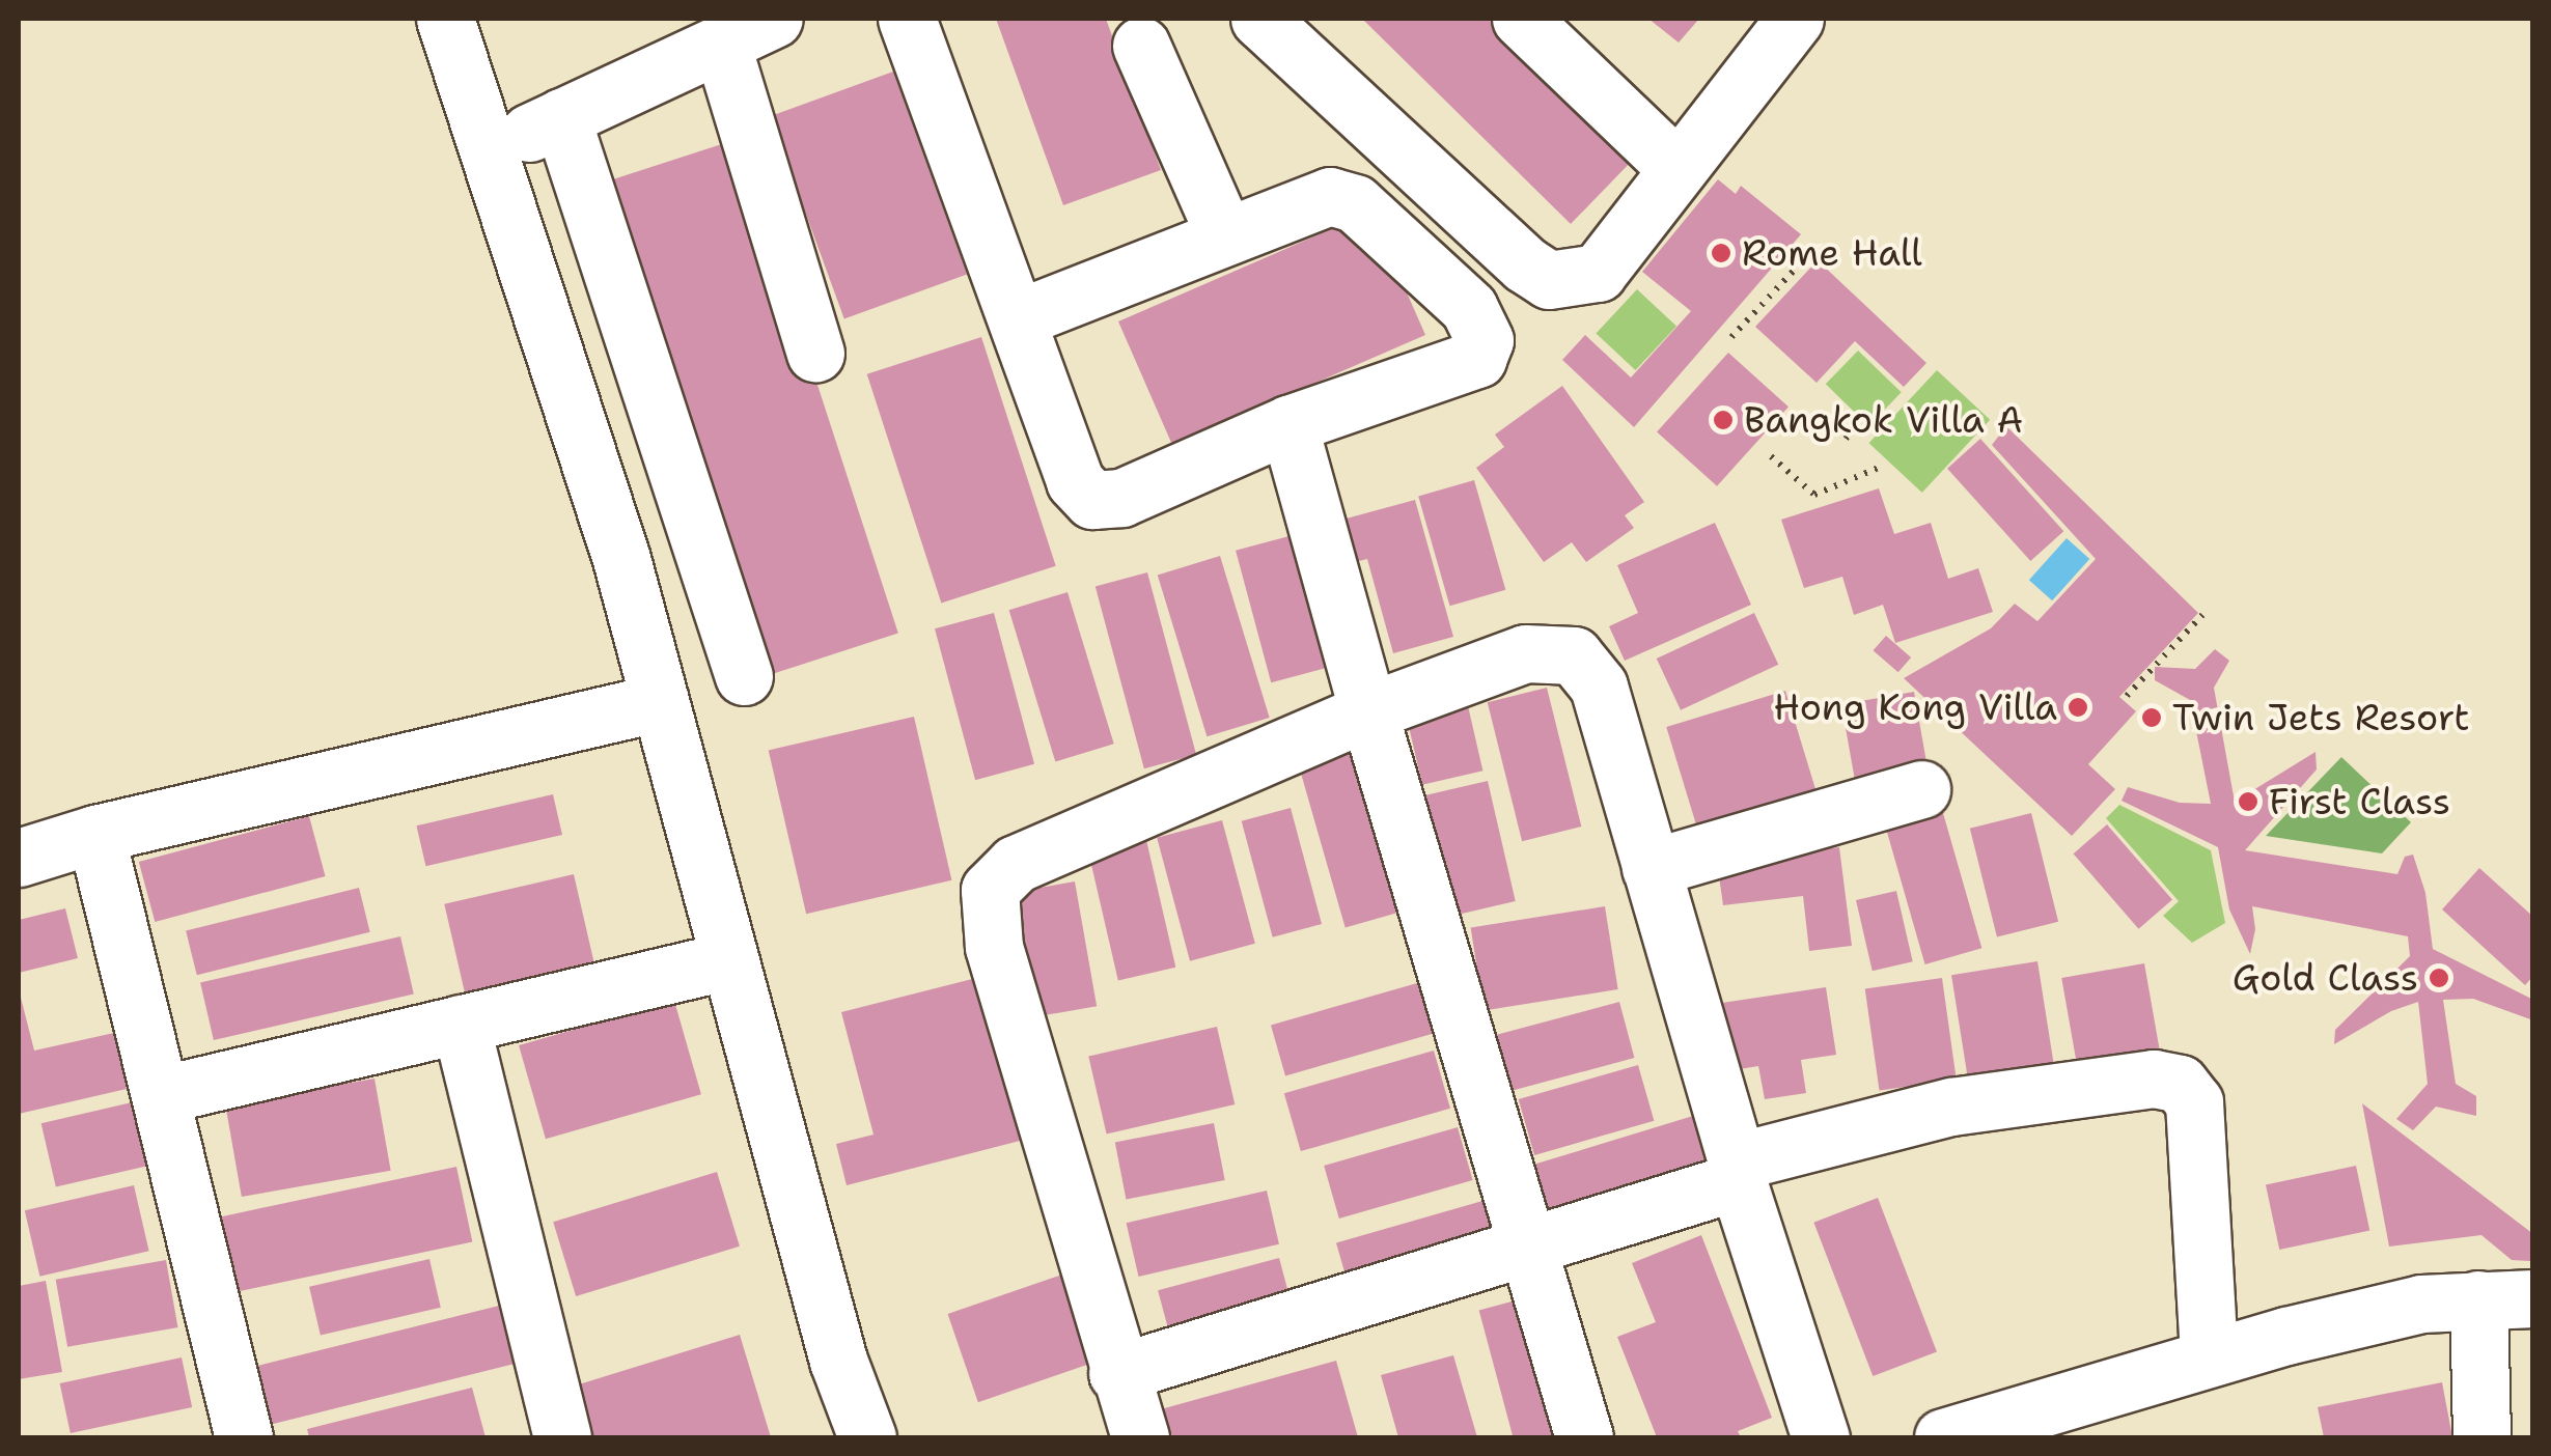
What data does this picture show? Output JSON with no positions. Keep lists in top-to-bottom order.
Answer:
{
  "places": [
    "Rome Hall",
    "Bangkok Villa A",
    "Hong Kong Villa",
    "Twin Jets Resort",
    "First Class",
    "Gold Class"
  ]
}
